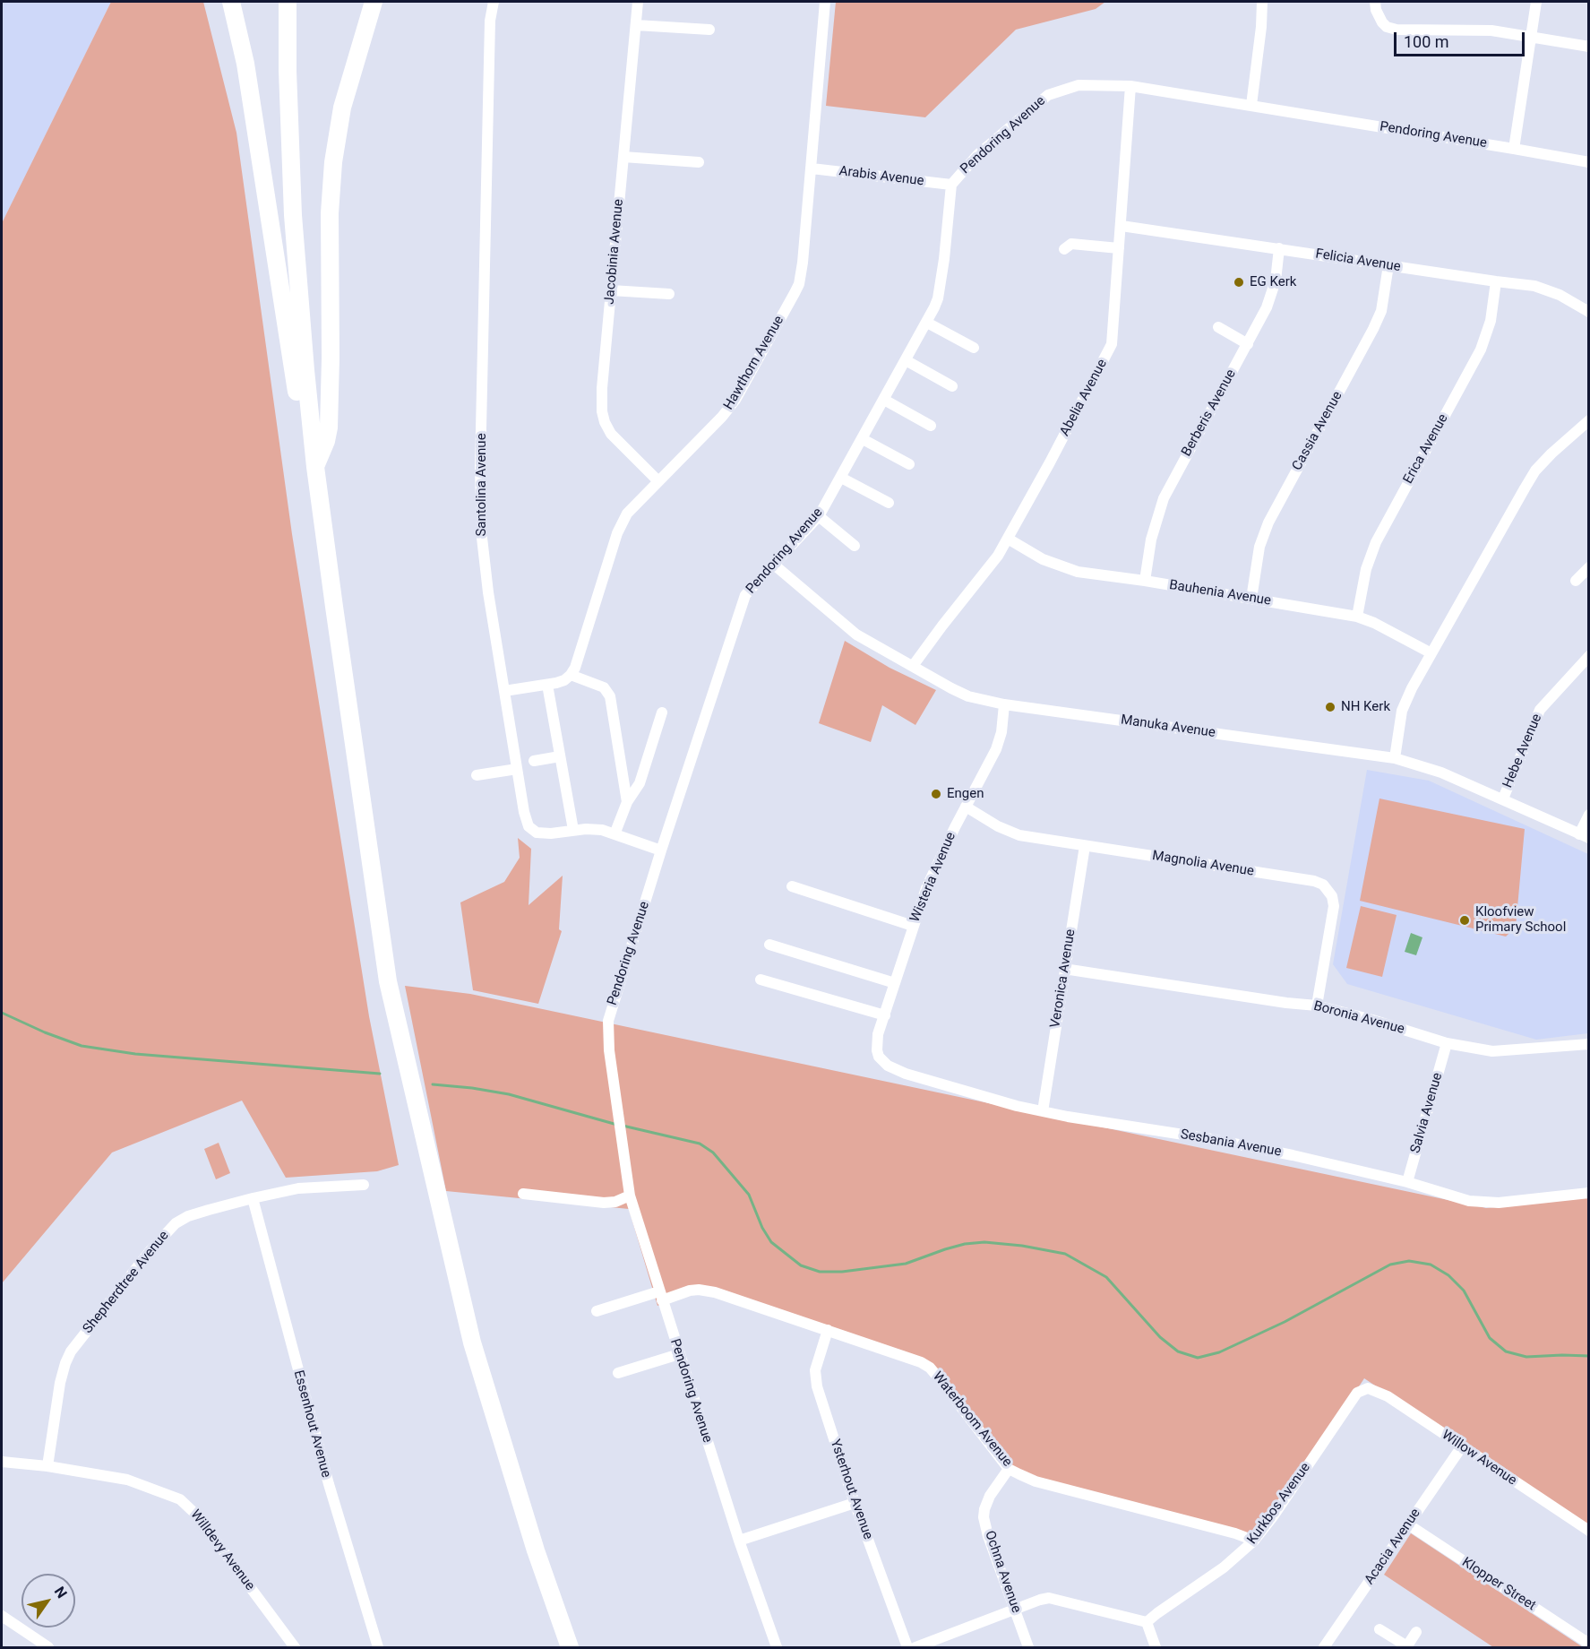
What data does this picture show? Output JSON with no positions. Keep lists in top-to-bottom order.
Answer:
{
  "streets": {
    "street": [
      "Pendoring Avenue",
      "Arabis Avenue",
      "Jacobinia Avenue",
      "Felicia Avenue",
      "Hawthorn Avenue",
      "Abelia Avenue",
      "Berberis Avenue",
      "Cassia Avenue",
      "Erica Avenue",
      "Santolina Avenue",
      "Bauhenia Avenue",
      "Manuka Avenue",
      "Hebe Avenue",
      "Magnolia Avenue",
      "Wisteria Avenue",
      "Veronica Avenue",
      "Boronia Avenue",
      "Salvia Avenue",
      "Sesbania Avenue",
      "Shepherdtree Avenue",
      "Waterboom Avenue",
      "Essenhout Avenue",
      "Willow Avenue",
      "Ysterhout Avenue",
      "Kurkbos Avenue",
      "Acacia Avenue",
      "Willdevy Avenue",
      "Ochna Avenue",
      "Klopper Street"
    ]
  },
  "crossings": [
    ["Pendoring Avenue", "Arabis Avenue"],
    ["Pendoring Avenue", "Abelia Avenue"],
    ["Pendoring Avenue", "Santolina Avenue"],
    ["Pendoring Avenue", "Manuka Avenue"],
    ["Pendoring Avenue", "Waterboom Avenue"],
    ["Arabis Avenue", "Hawthorn Avenue"],
    ["Jacobinia Avenue", "Hawthorn Avenue"],
    ["Felicia Avenue", "Abelia Avenue"],
    ["Felicia Avenue", "Berberis Avenue"],
    ["Felicia Avenue", "Cassia Avenue"],
    ["Felicia Avenue", "Erica Avenue"],
    ["Abelia Avenue", "Bauhenia Avenue"],
    ["Abelia Avenue", "Manuka Avenue"],
    ["Berberis Avenue", "Bauhenia Avenue"],
    ["Cassia Avenue", "Bauhenia Avenue"],
    ["Erica Avenue", "Bauhenia Avenue"],
    ["Manuka Avenue", "Hebe Avenue"],
    ["Manuka Avenue", "Wisteria Avenue"],
    ["Magnolia Avenue", "Wisteria Avenue"],
    ["Magnolia Avenue", "Veronica Avenue"],
    ["Magnolia Avenue", "Boronia Avenue"],
    ["Wisteria Avenue", "Sesbania Avenue"],
    ["Veronica Avenue", "Boronia Avenue"],
    ["Veronica Avenue", "Sesbania Avenue"],
    ["Boronia Avenue", "Salvia Avenue"],
    ["Salvia Avenue", "Sesbania Avenue"],
    ["Shepherdtree Avenue", "Essenhout Avenue"],
    ["Shepherdtree Avenue", "Willdevy Avenue"],
    ["Waterboom Avenue", "Ysterhout Avenue"],
    ["Waterboom Avenue", "Kurkbos Avenue"],
    ["Waterboom Avenue", "Ochna Avenue"],
    ["Willow Avenue", "Kurkbos Avenue"],
    ["Willow Avenue", "Acacia Avenue"],
    ["Acacia Avenue", "Klopper Street"]
  ],
  "places": [
    "EG Kerk",
    "NH Kerk",
    "Engen",
    "Kloofview Primary School"
  ],
  "scale_bar": "100 m",
  "north": "top right"
}
